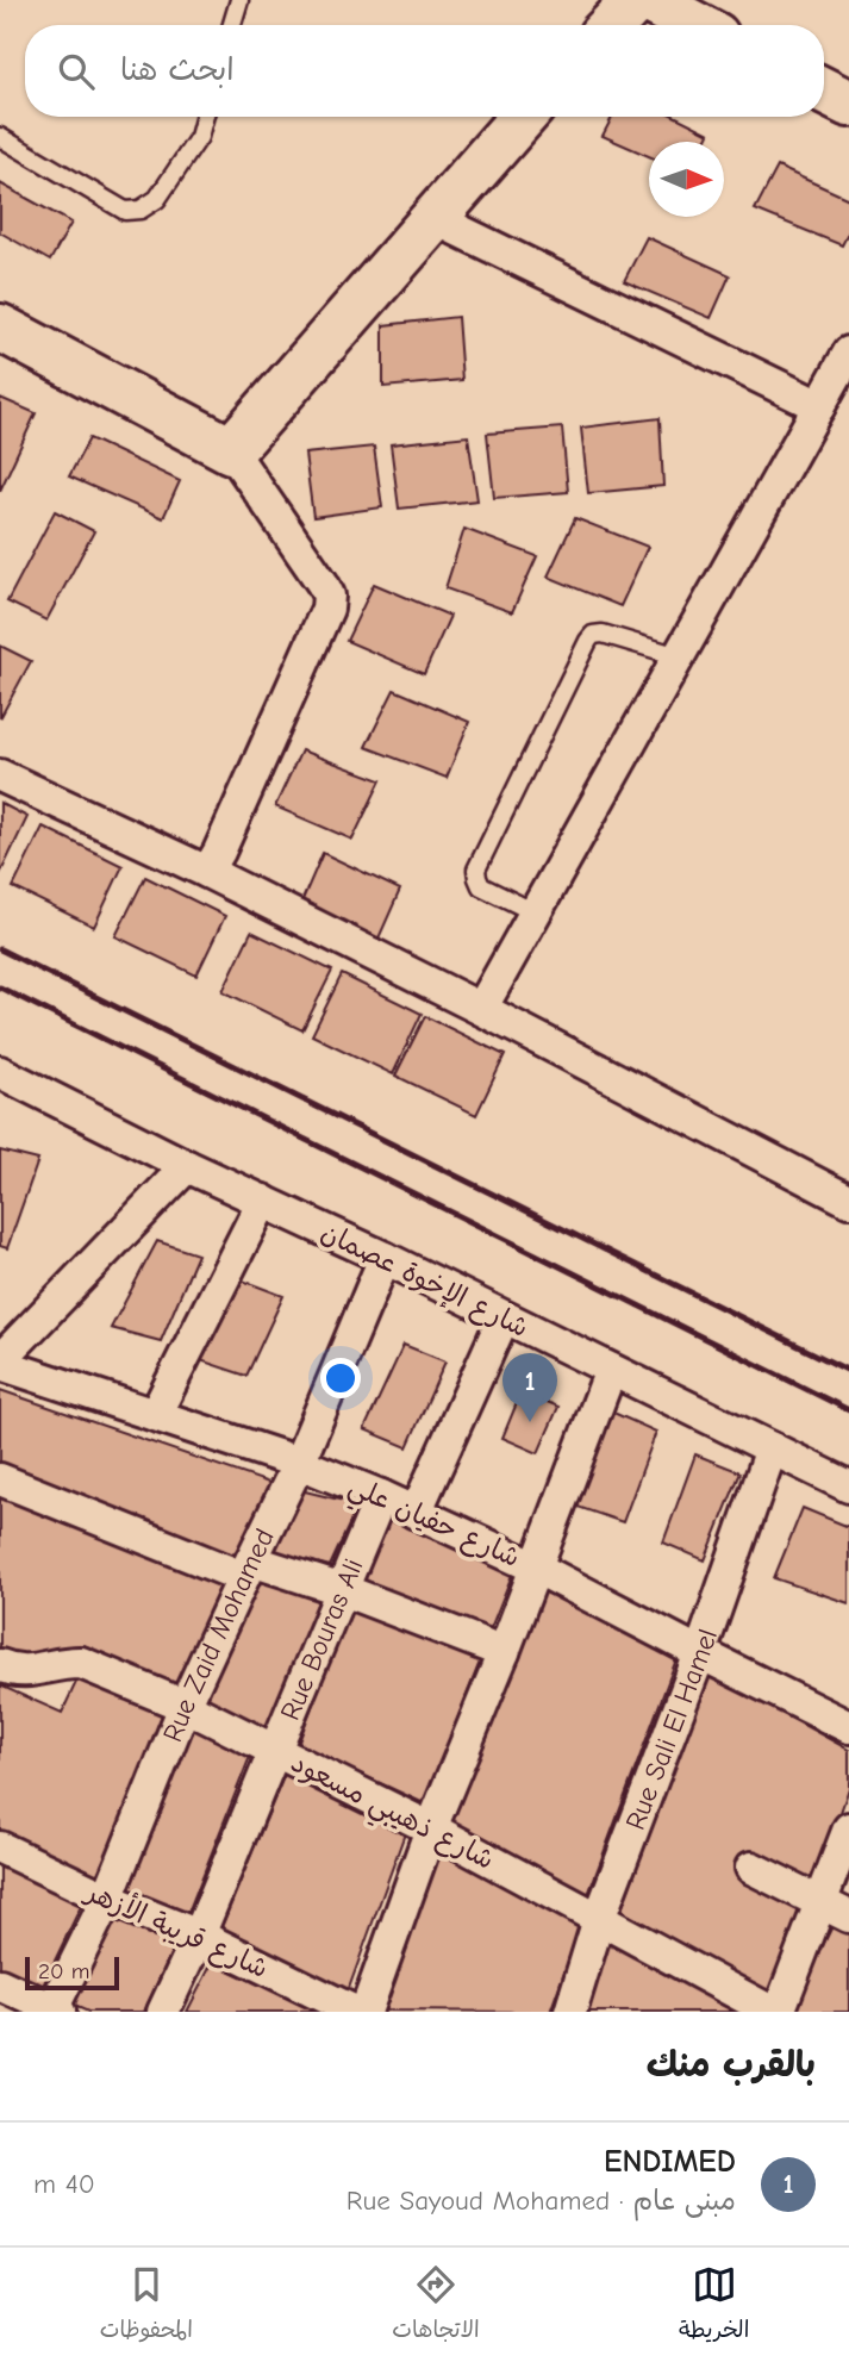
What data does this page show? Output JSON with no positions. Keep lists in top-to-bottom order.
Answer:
{
  "streets": {
    "street": [
      "شارع الإخوة عصمان",
      "شارع حفيان علي",
      "Rue Zaid Mohamed",
      "Rue Bouras Ali",
      "Rue Sali El Hamel",
      "شارع ذهيبي مسعود",
      "شارع قريبة الأزهر"
    ]
  },
  "crossings": [
    ["شارع الإخوة عصمان", "Rue Zaid Mohamed"],
    ["شارع الإخوة عصمان", "Rue Sali El Hamel"],
    ["شارع حفيان علي", "Rue Zaid Mohamed"],
    ["شارع حفيان علي", "Rue Bouras Ali"],
    ["شارع حفيان علي", "Rue Sali El Hamel"],
    ["Rue Zaid Mohamed", "شارع ذهيبي مسعود"],
    ["Rue Zaid Mohamed", "شارع قريبة الأزهر"],
    ["Rue Bouras Ali", "شارع ذهيبي مسعود"],
    ["Rue Bouras Ali", "شارع قريبة الأزهر"],
    ["Rue Sali El Hamel", "شارع ذهيبي مسعود"]
  ],
  "scale_bar": "20 m",
  "north": "right",
  "page": {
    "search": "ابحث هنا",
    "pins": "1",
    "scale": "20 m",
    "heading": "بالقرب منك",
    "list": [
      {
        "mark": "1",
        "name": "ENDIMED",
        "note": "مبنى عام · Rue Sayoud Mohamed",
        "value": "40 m"
      }
    ],
    "nav": ["الخريطة", "الاتجاهات", "المحفوظات"]
  }
}
